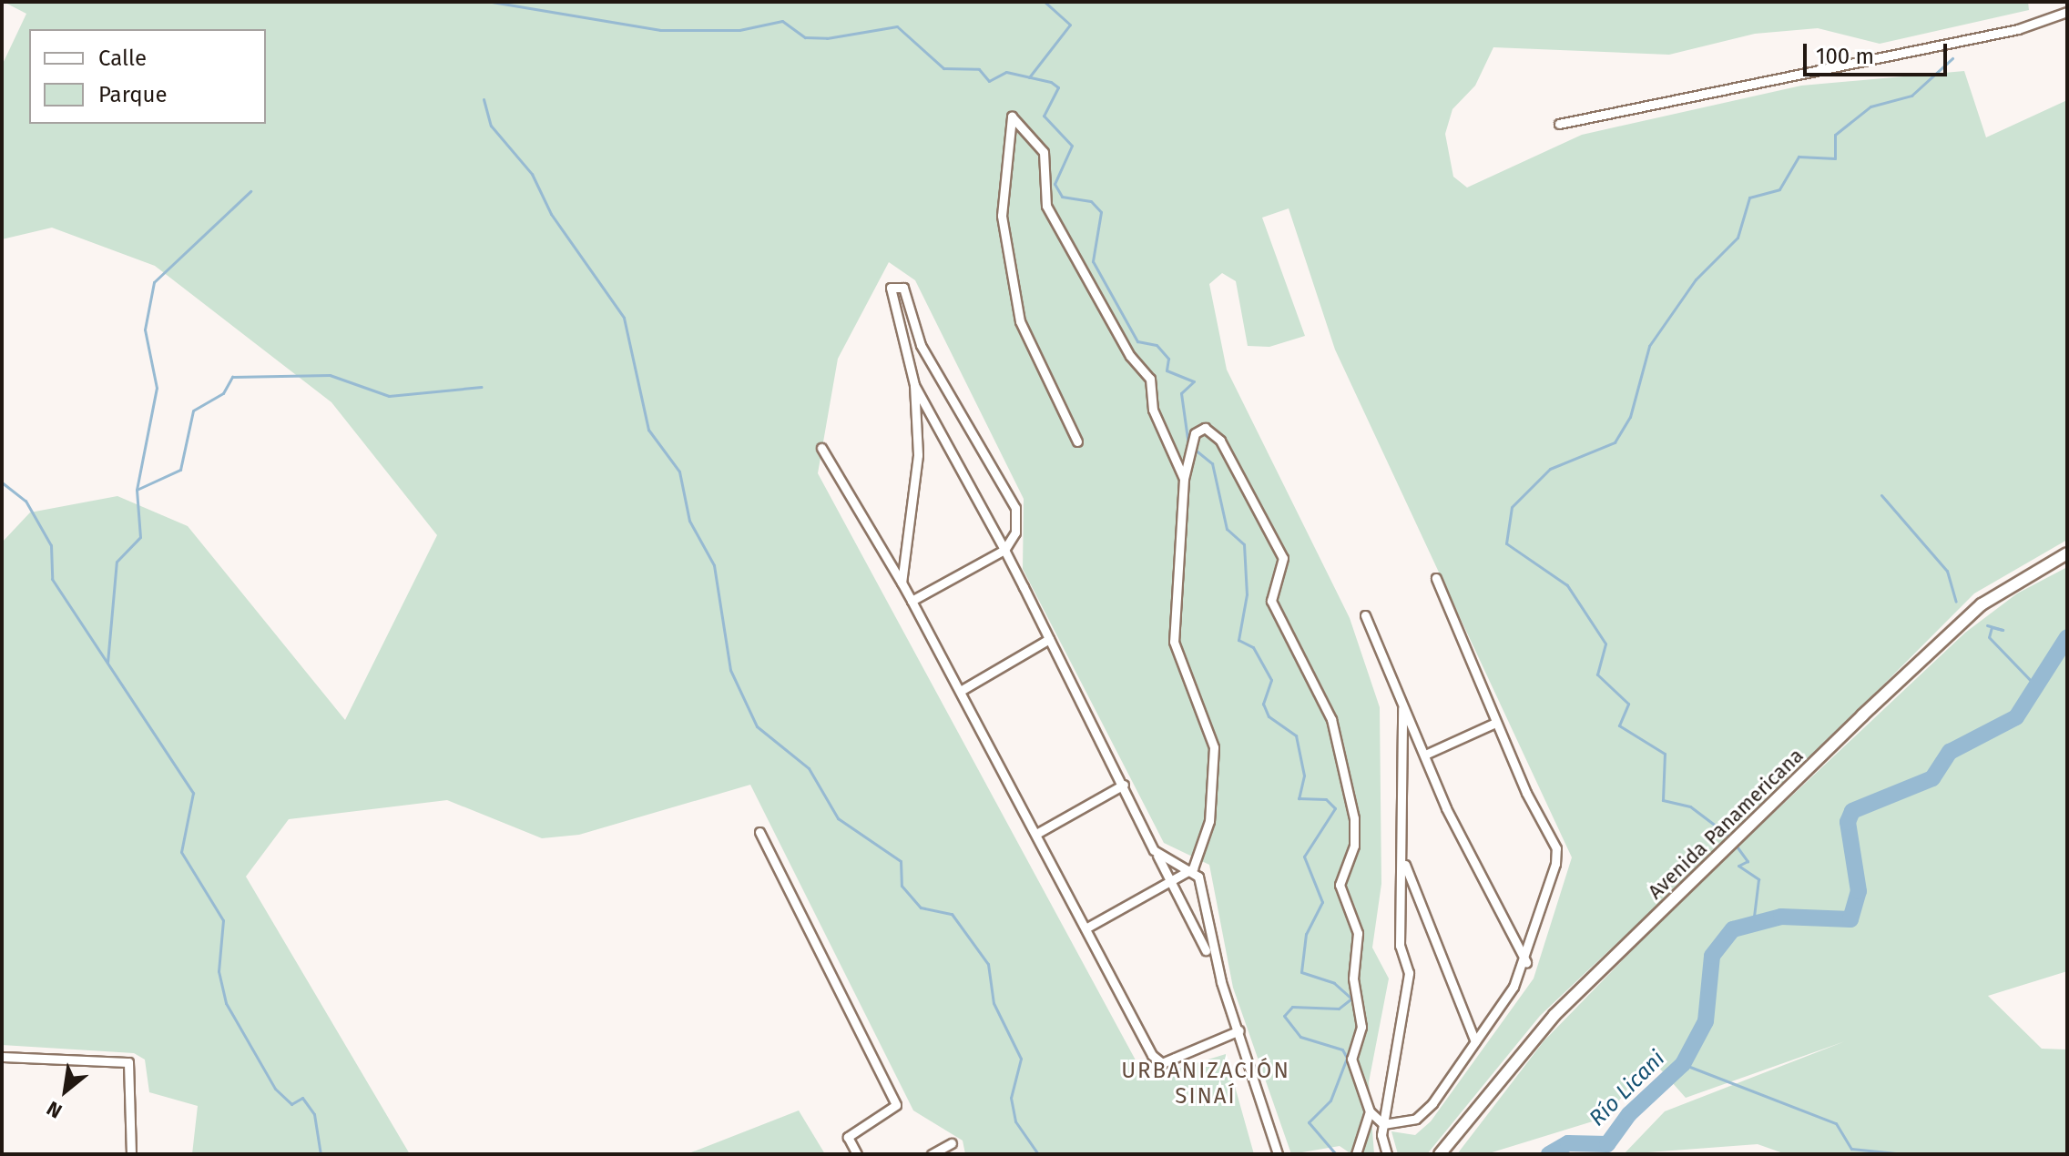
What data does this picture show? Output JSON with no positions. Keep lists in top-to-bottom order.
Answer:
{
  "streets": {
    "main road": ["Avenida Panamericana"]
  },
  "districts": ["URBANIZACIÓN SINAÍ"],
  "water": ["Río Licani"],
  "legend": ["Calle", "Parque"],
  "scale_bar": "100 m",
  "north": "bottom left"
}
